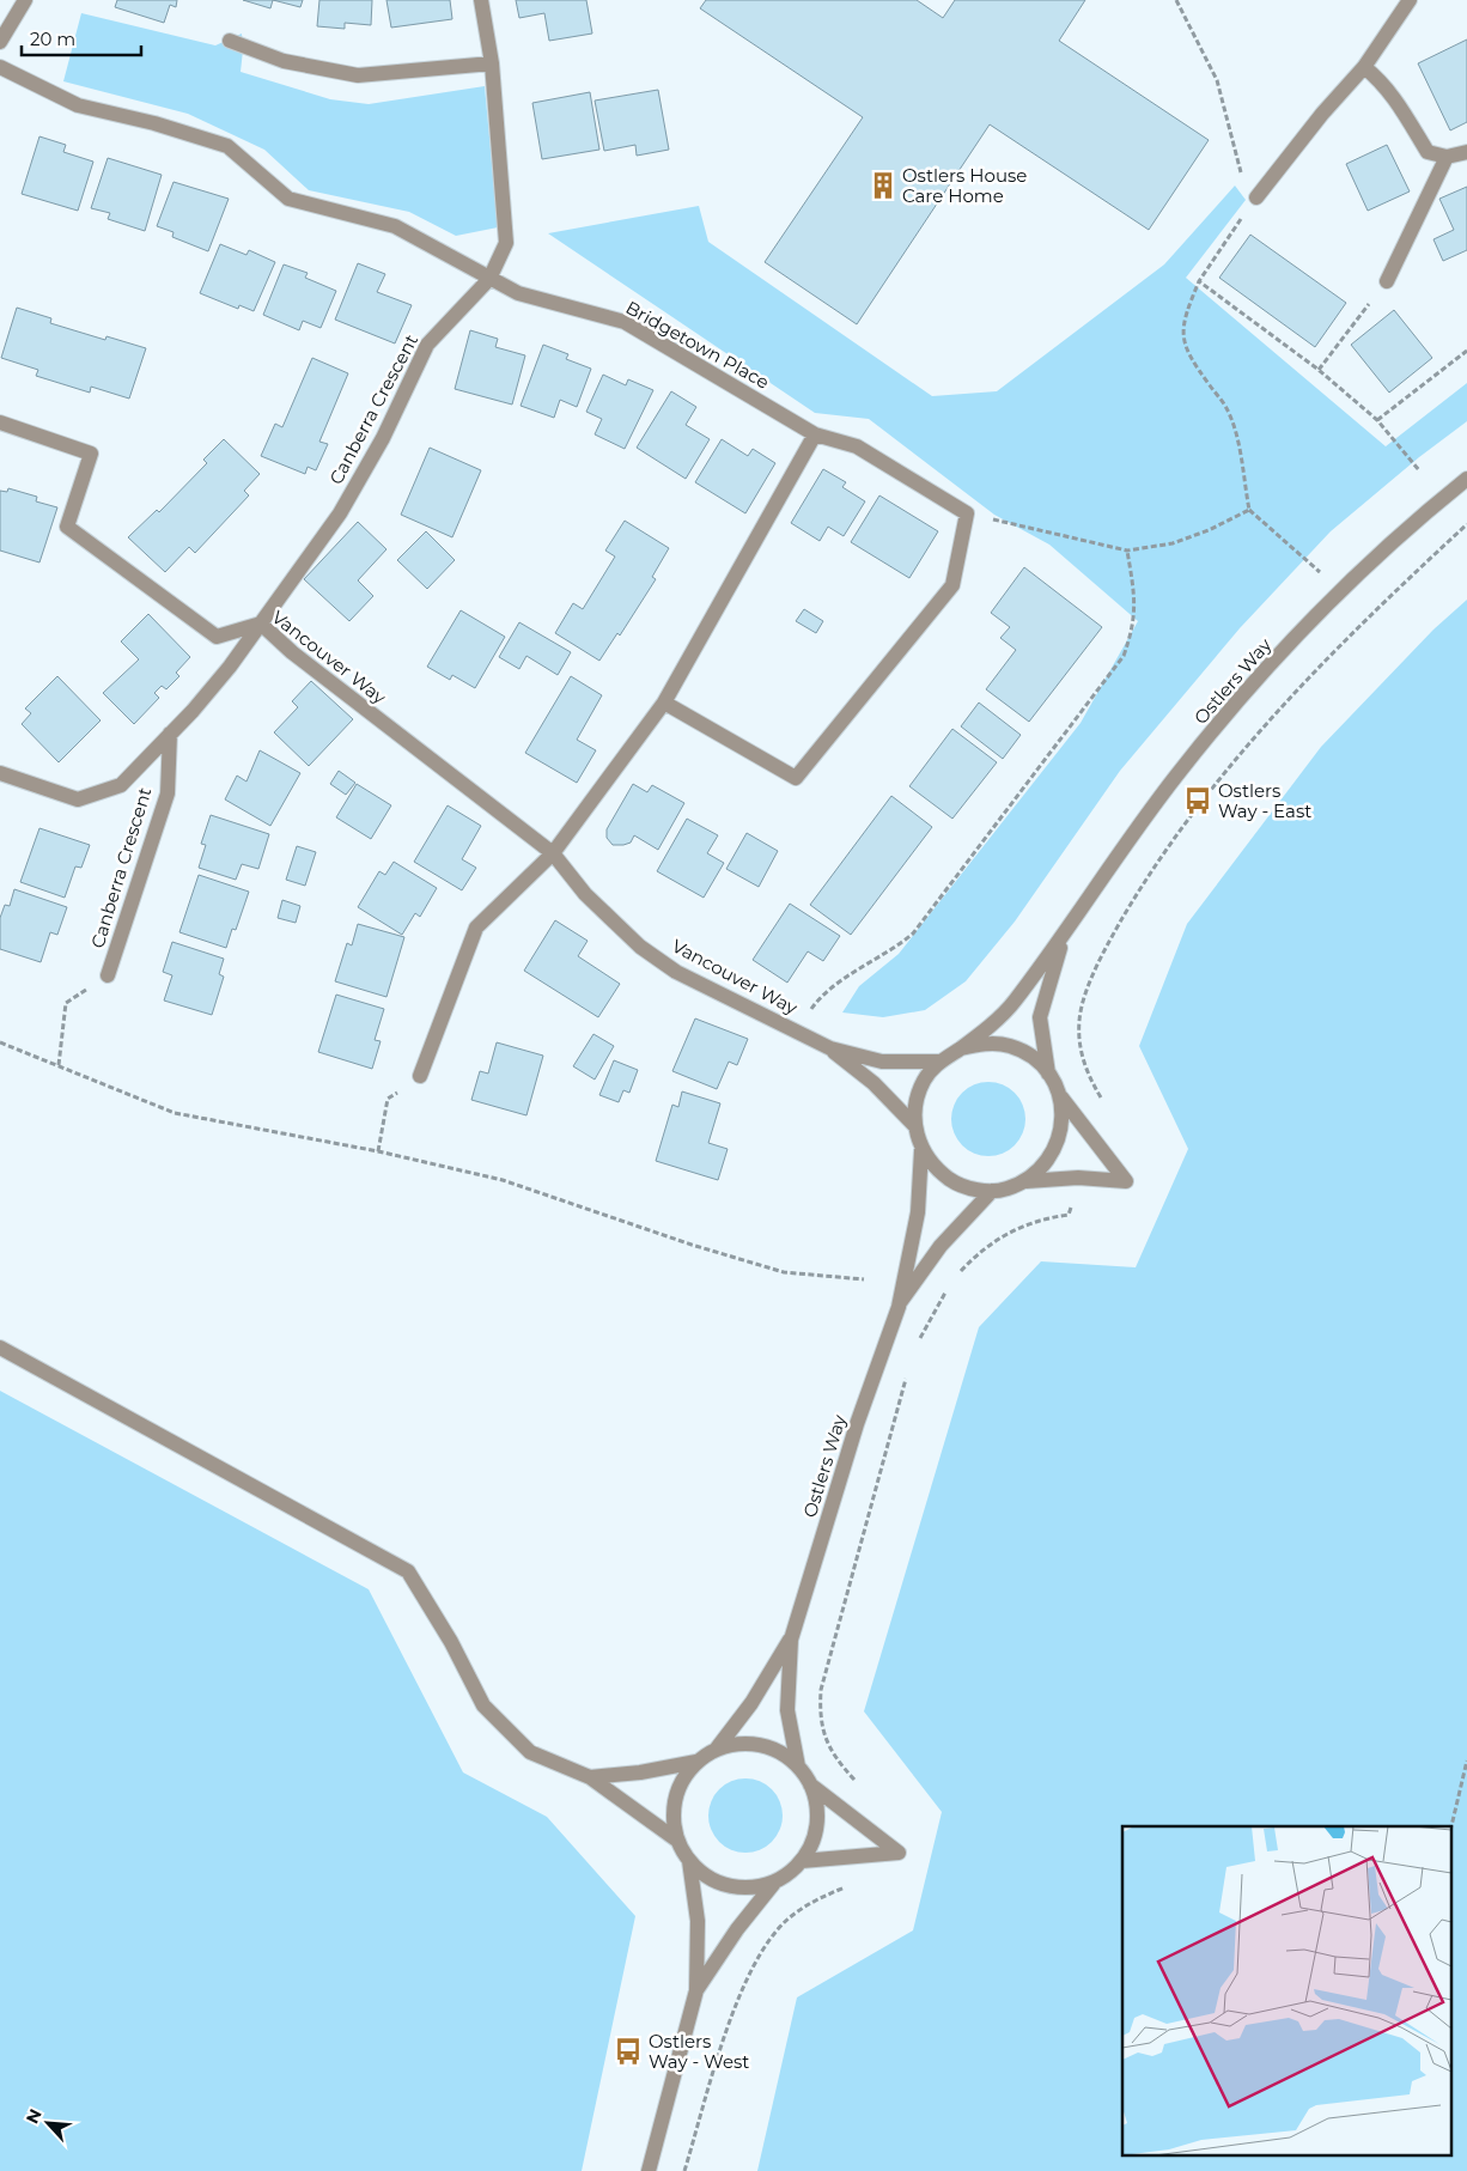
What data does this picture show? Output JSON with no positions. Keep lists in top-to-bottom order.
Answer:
{
  "streets": {
    "street": [
      "Bridgetown Place",
      "Canberra Crescent",
      "Vancouver Way",
      "Ostlers Way"
    ]
  },
  "crossings": [
    ["Bridgetown Place", "Canberra Crescent"],
    ["Canberra Crescent", "Vancouver Way"]
  ],
  "places": {
    "building": ["Ostlers House Care Home"],
    "bus stop": ["Ostlers Way - East", "Ostlers Way - West"]
  },
  "scale_bar": "20 m",
  "north": "top left"
}
